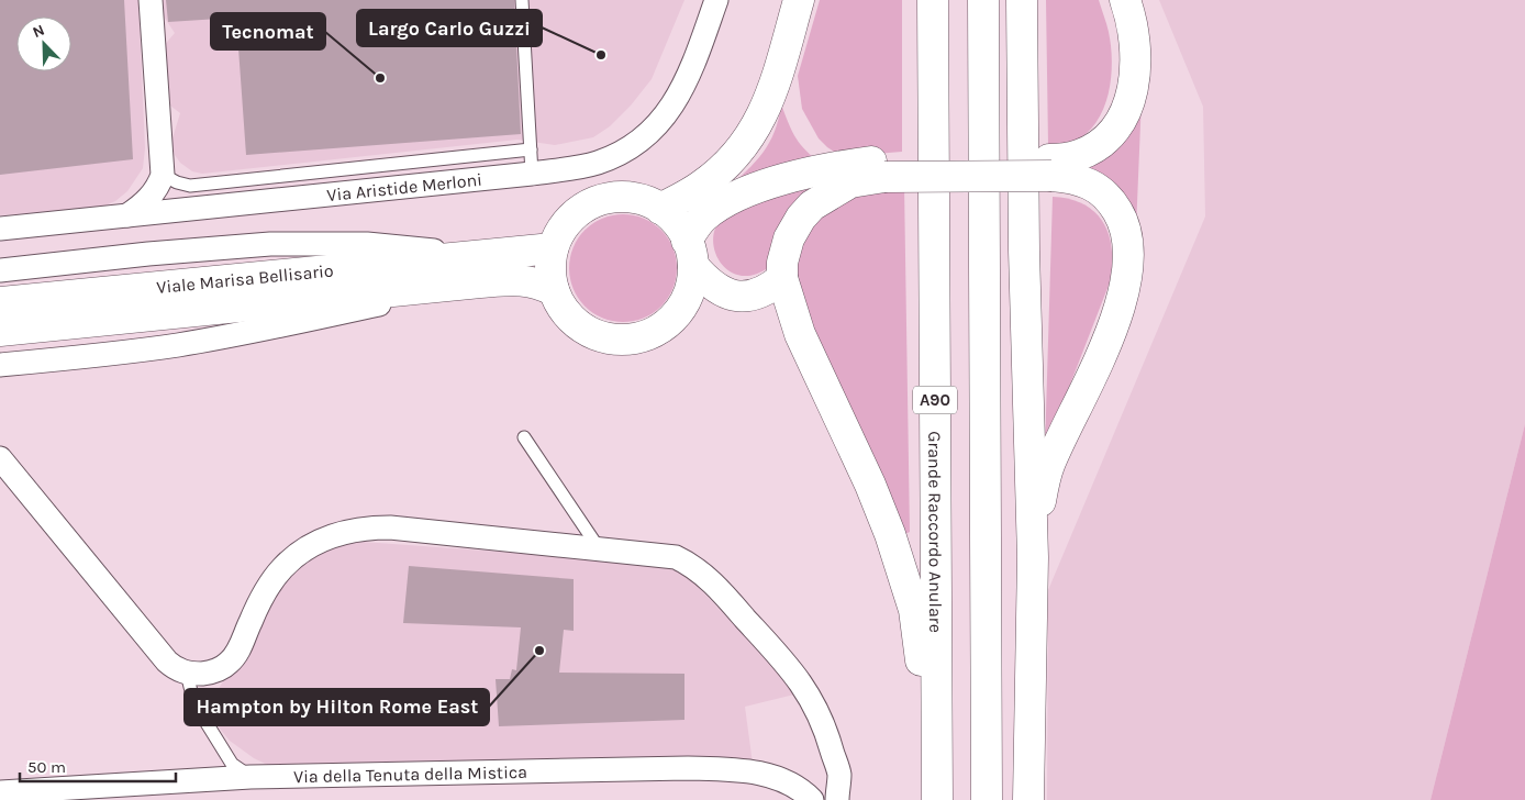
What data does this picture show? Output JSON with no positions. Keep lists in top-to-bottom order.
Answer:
{
  "streets": {
    "main road": ["Viale Marisa Bellisario", "A90", "Grande Raccordo Anulare"],
    "street": ["Via Aristide Merloni", "Via della Tenuta della Mistica"]
  },
  "places": ["Largo Carlo Guzzi", "Tecnomat", "Hampton by Hilton Rome East"],
  "scale_bar": "50 m",
  "north": "top left"
}
